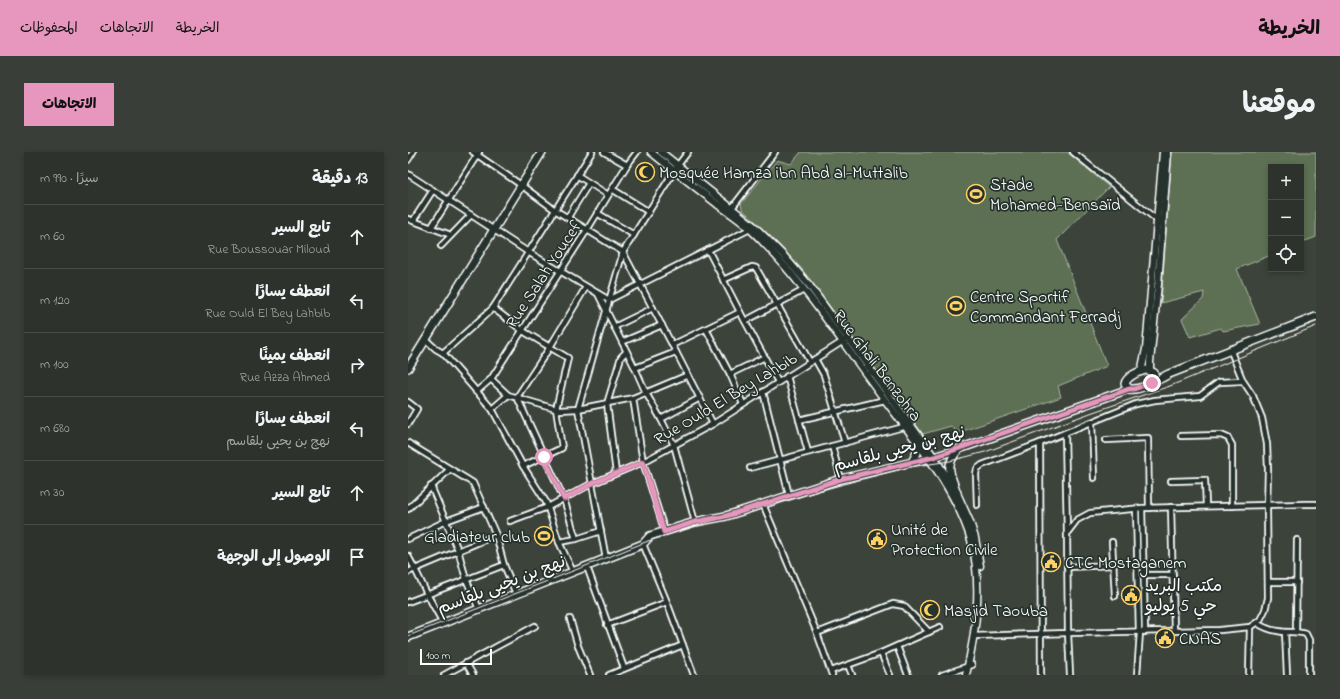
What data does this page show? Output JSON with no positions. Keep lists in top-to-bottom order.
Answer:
{
  "streets": {
    "main road": ["Rue Ghali Benzohra", "نهج بن يحيى بلقاسم"],
    "street": ["Rue Salah Youcef", "Rue Ould El Bey Lahbib"]
  },
  "crossings": [
    ["Rue Ghali Benzohra", "Rue Ould El Bey Lahbib"],
    ["Rue Ghali Benzohra", "نهج بن يحيى بلقاسم"]
  ],
  "places": {
    "mosque": ["Mosquée Hamza ibn Abd al-Muttalib", "Masjid Taouba"],
    "sports": ["Stade Mohamed-Bensaïd", "Centre Sportif Commandant Ferradj", "Gladiateur club"],
    "public building": [
      "Unité de Protection Civile",
      "CTC Mostaganem",
      "مكتب البريد حي 5 يوليو",
      "CNAS"
    ]
  },
  "scale_bar": "100 m",
  "page": {
    "header": "الخريطة",
    "nav": ["الخريطة", "الاتجاهات", "المحفوظات"],
    "title": "موقعنا",
    "buttons": "الاتجاهات",
    "heading": ["13 دقيقة", "سيرًا · 990 m"],
    "map_buttons": ["+", "−"],
    "list": [
      ["تابع السير", "Rue Boussouar Miloud", "60 m"],
      ["انعطف يسارًا", "Rue Ould El Bey Lahbib", "120 m"],
      ["انعطف يمينًا", "Rue Azza Ahmed", "100 m"],
      ["انعطف يسارًا", "نهج بن يحيى بلقاسم", "680 m"],
      ["تابع السير", "30 m"],
      "الوصول إلى الوجهة"
    ],
    "scale": "100 m"
  }
}
